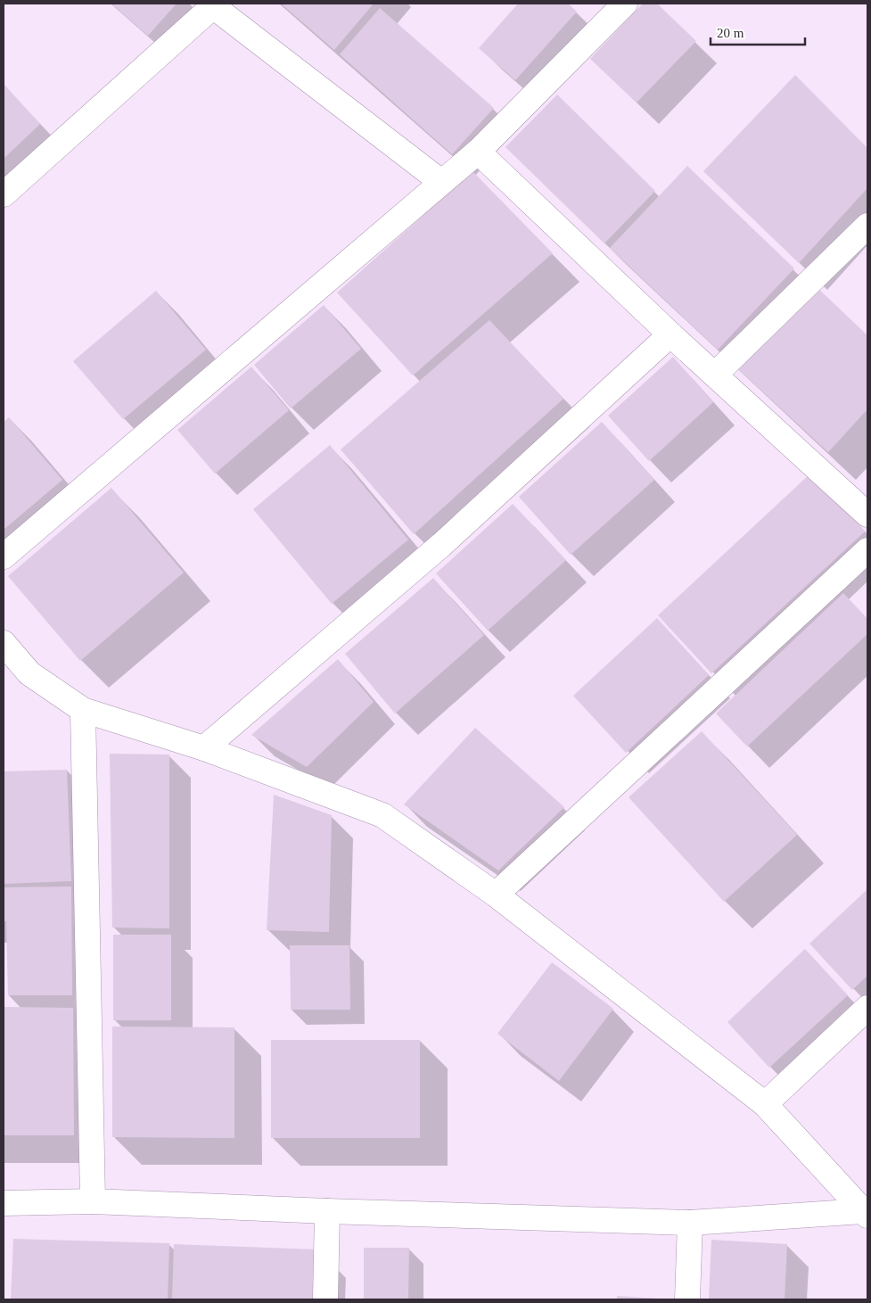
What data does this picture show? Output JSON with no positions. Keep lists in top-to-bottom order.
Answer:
{
  "scale_bar": "20 m"
}
